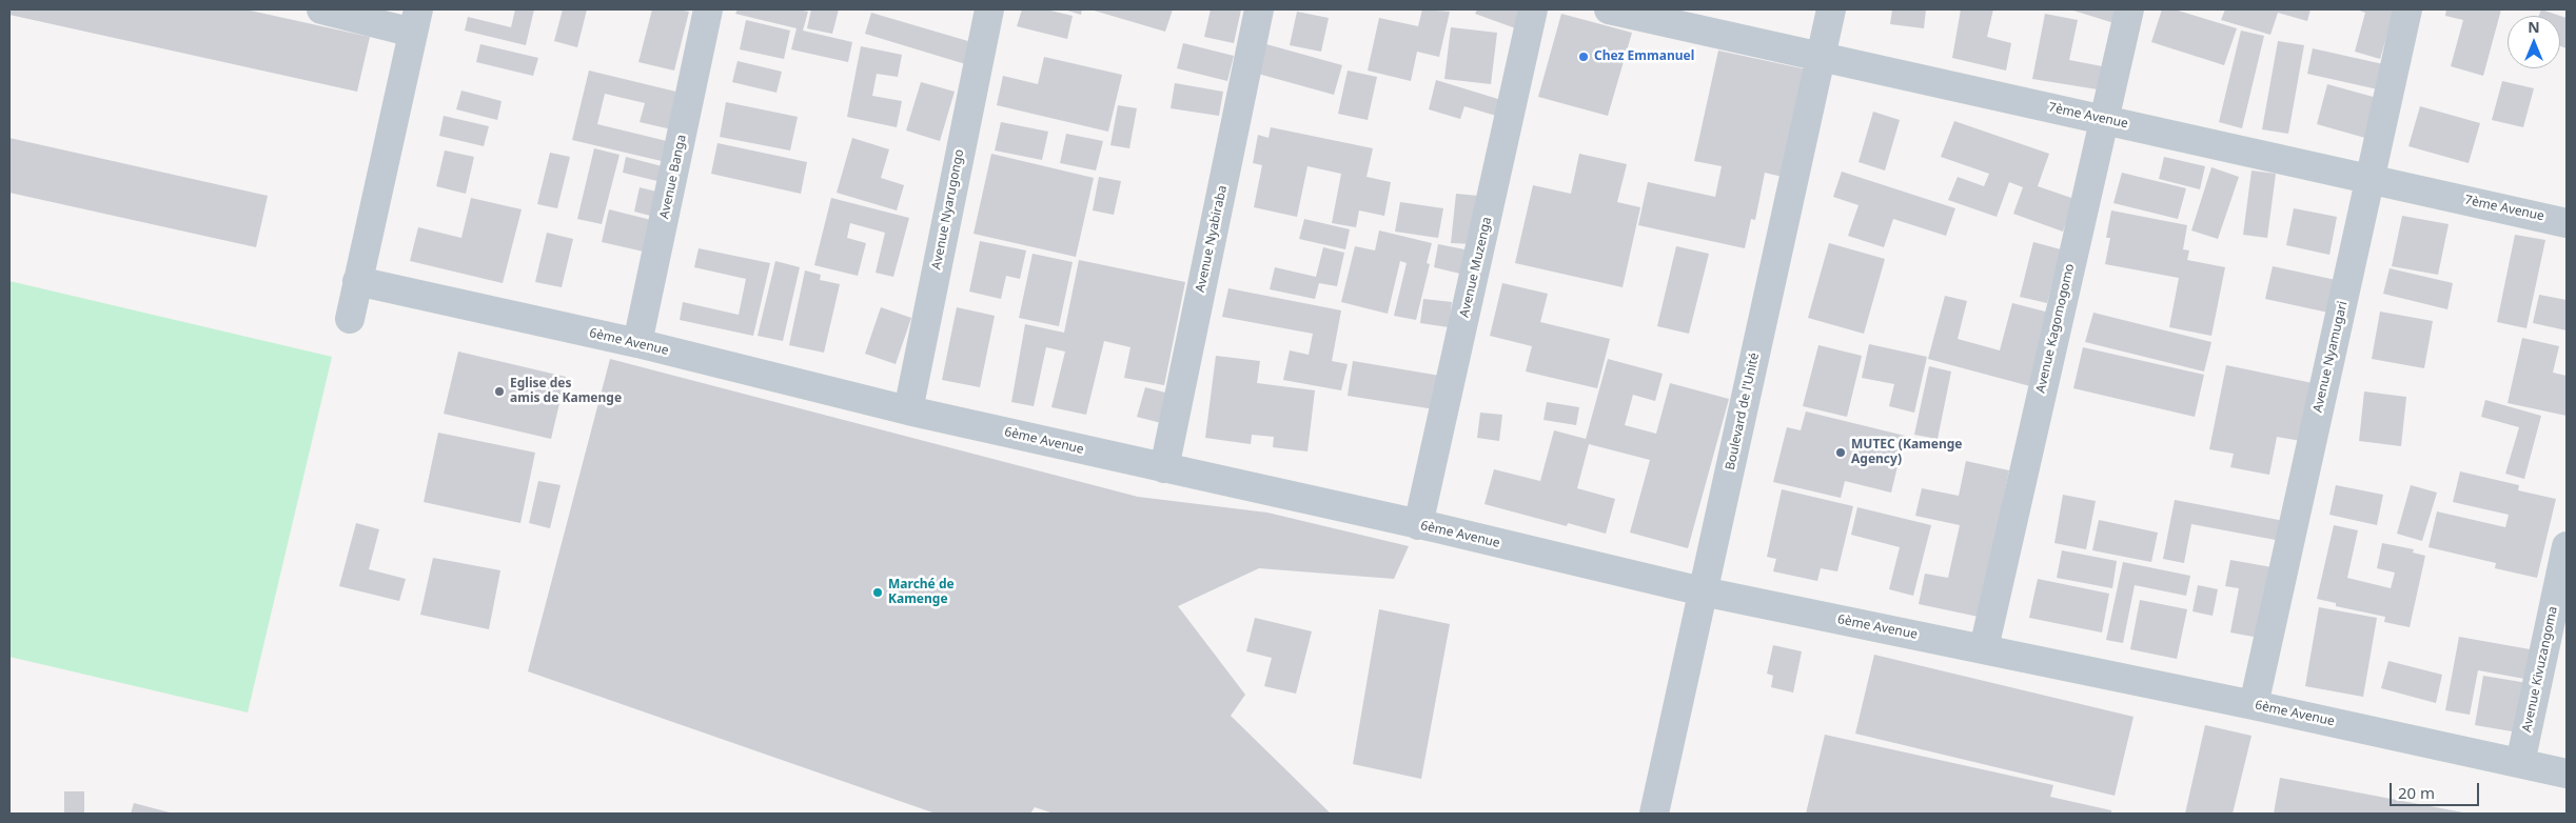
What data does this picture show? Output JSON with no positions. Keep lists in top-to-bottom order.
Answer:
{
  "streets": {
    "street": [
      "7ème Avenue",
      "Avenue Banga",
      "Avenue Nyarugongo",
      "Avenue Nyabiraba",
      "Avenue Muzenga",
      "Avenue Kagomogomo",
      "6ème Avenue",
      "Avenue Nyamugari",
      "Boulevard de l'Unité",
      "Avenue Kivuzangoma"
    ]
  },
  "crossings": [
    ["7ème Avenue", "Avenue Kagomogomo"],
    ["7ème Avenue", "Avenue Nyamugari"],
    ["7ème Avenue", "Boulevard de l'Unité"],
    ["Avenue Banga", "6ème Avenue"],
    ["Avenue Nyarugongo", "6ème Avenue"],
    ["Avenue Nyabiraba", "6ème Avenue"],
    ["Avenue Muzenga", "6ème Avenue"],
    ["Avenue Kagomogomo", "6ème Avenue"],
    ["6ème Avenue", "Avenue Nyamugari"],
    ["6ème Avenue", "Boulevard de l'Unité"],
    ["6ème Avenue", "Avenue Kivuzangoma"]
  ],
  "places": [
    "Chez Emmanuel",
    "Eglise des amis de Kamenge",
    "MUTEC (Kamenge Agency)",
    "Marché de Kamenge"
  ],
  "scale_bar": "20 m",
  "north": "top"
}
